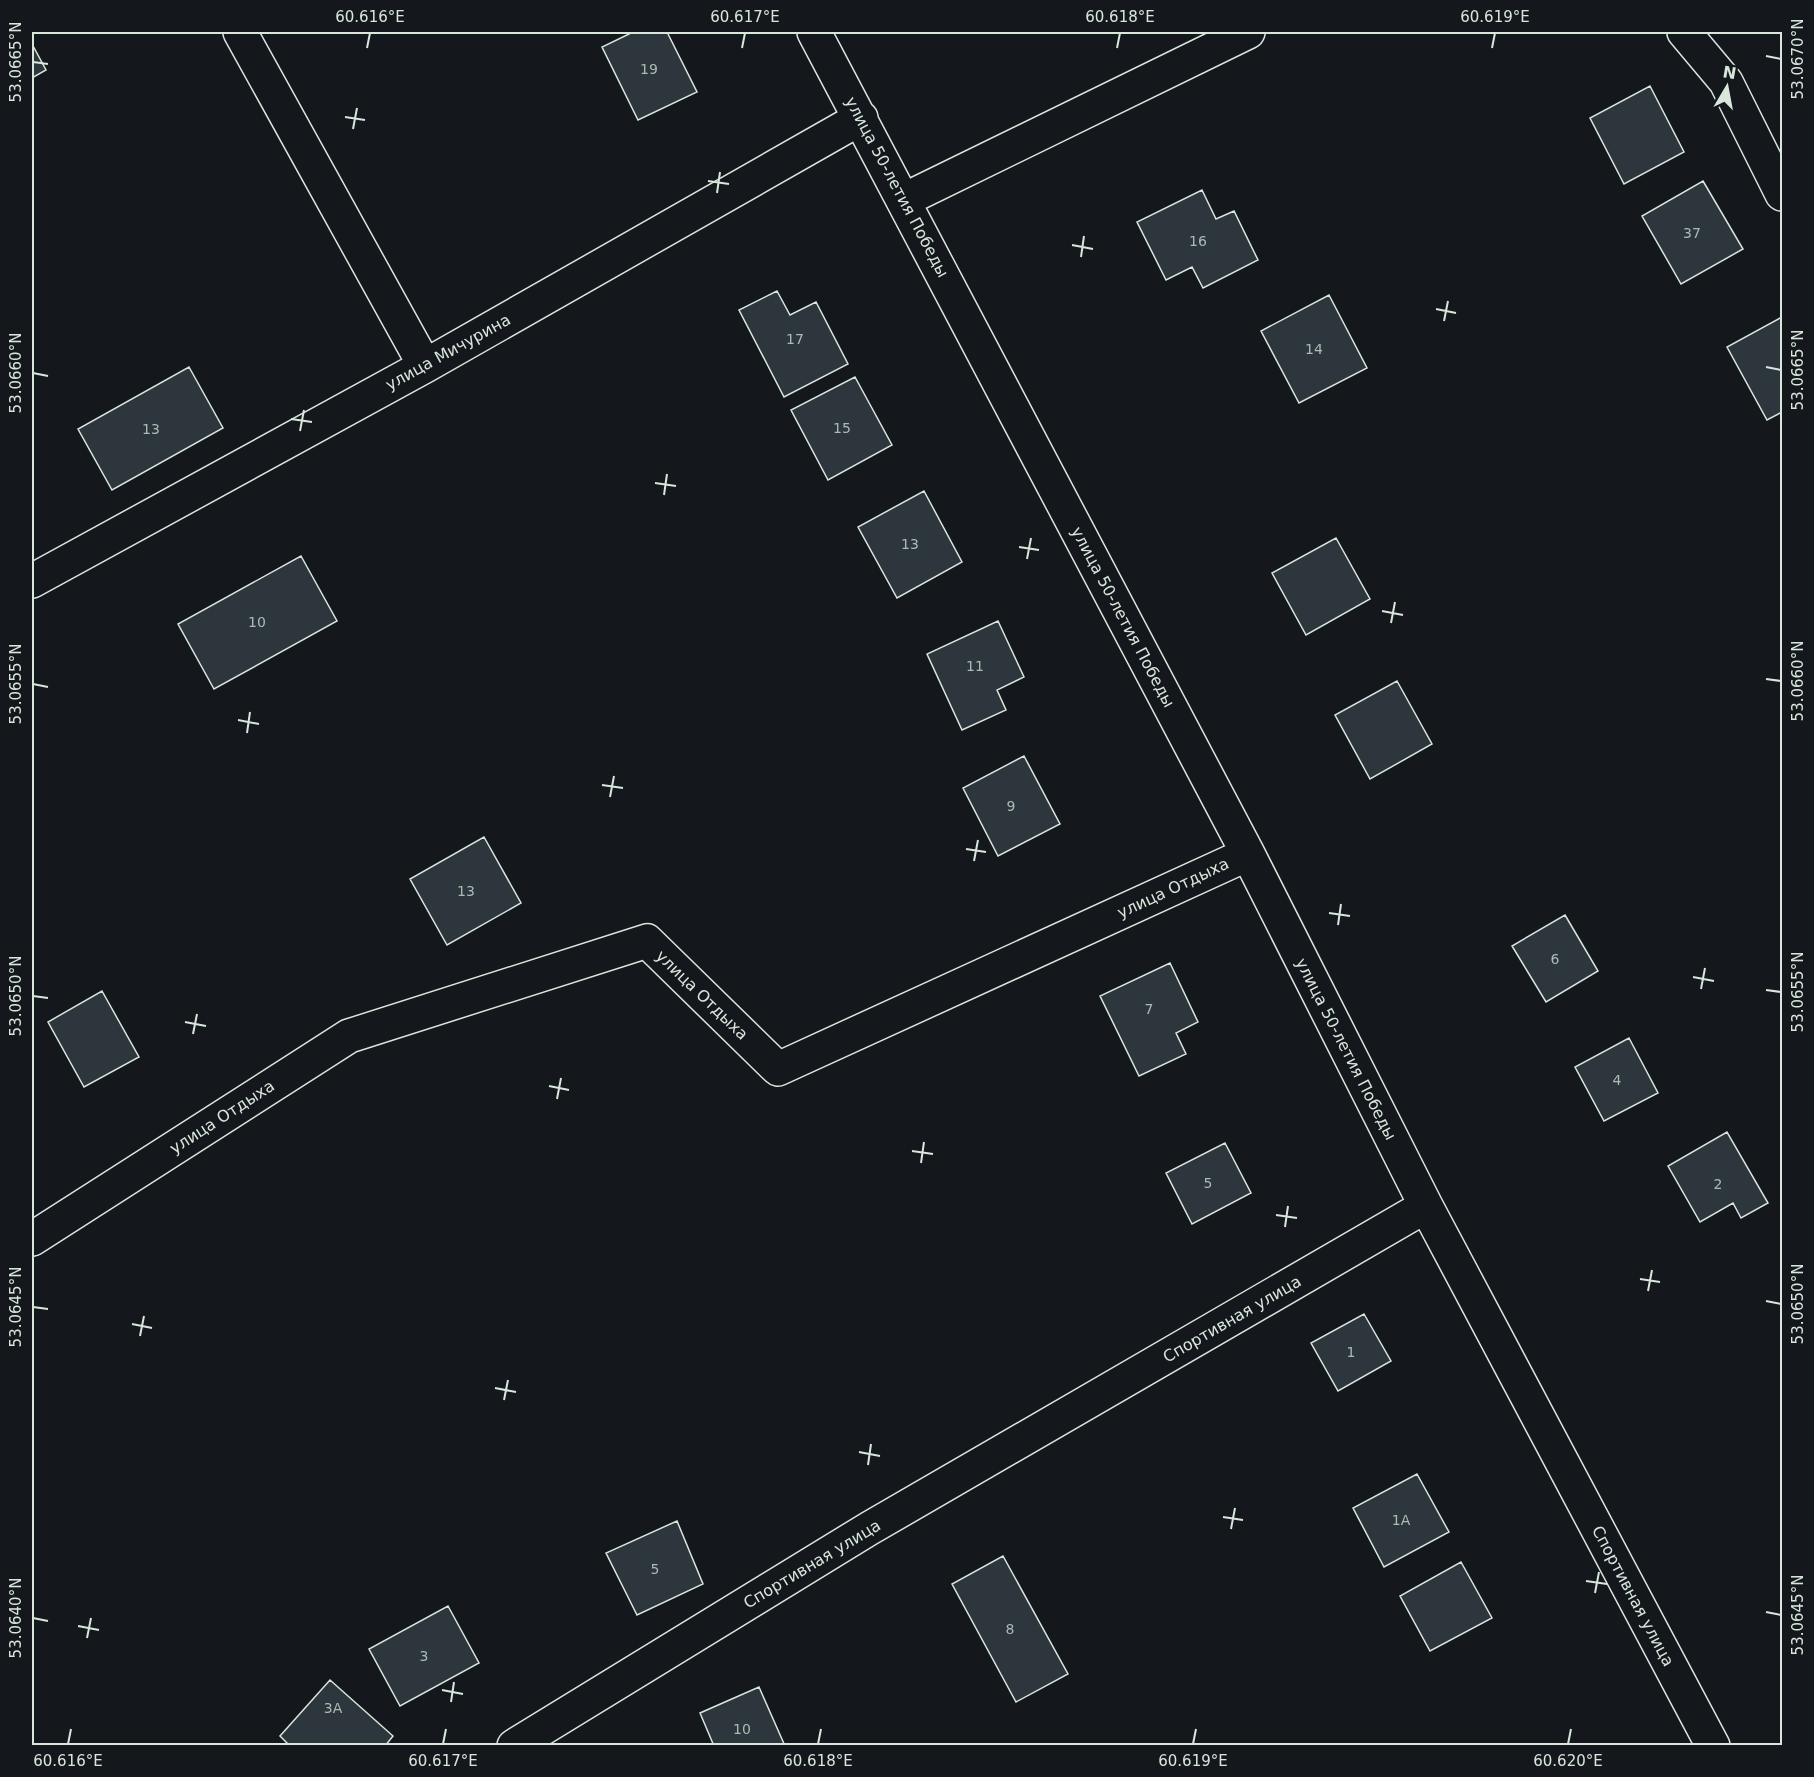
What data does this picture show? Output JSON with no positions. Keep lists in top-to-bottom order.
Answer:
{
  "streets": {
    "street": [
      "улица 50-летия Победы",
      "улица Мичурина",
      "улица Отдыха",
      "Спортивная улица"
    ]
  },
  "crossings": [
    ["улица 50-летия Победы", "улица Мичурина"],
    ["улица 50-летия Победы", "улица Отдыха"],
    ["улица 50-летия Победы", "Спортивная улица"]
  ],
  "house_numbers": [
    "19",
    "37",
    "16",
    "17",
    "14",
    "15",
    "13",
    "13",
    "10",
    "11",
    "9",
    "13",
    "6",
    "7",
    "4",
    "5",
    "2",
    "1",
    "1А",
    "5",
    "8",
    "3",
    "3А",
    "10"
  ],
  "north": "top",
  "coordinates": [
    "60.616°E",
    "60.617°E",
    "60.618°E",
    "60.619°E",
    "53.0670°N",
    "53.0665°N",
    "53.0660°N",
    "53.0655°N",
    "53.0650°N",
    "53.0645°N",
    "53.0640°N",
    "60.620°E"
  ]
}
